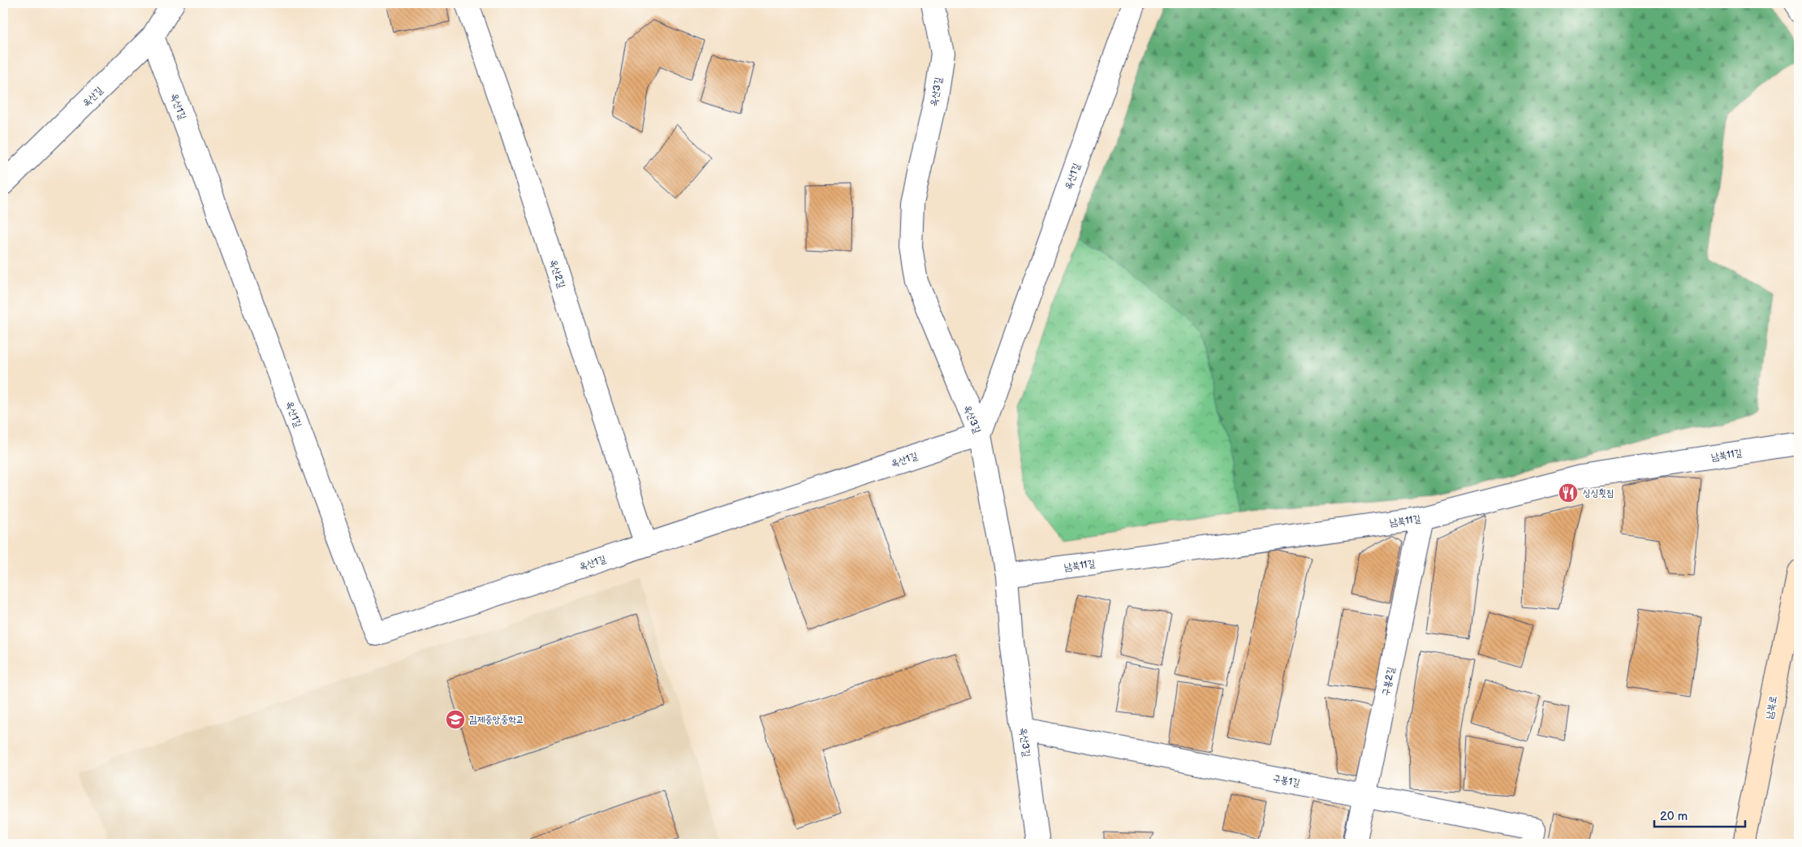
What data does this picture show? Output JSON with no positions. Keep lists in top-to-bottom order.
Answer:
{
  "streets": {
    "main road": ["남북로"],
    "street": [
      "옥산3길",
      "옥산길",
      "옥산1길",
      "옥산2길",
      "남북11길",
      "구봉2길",
      "구봉1길"
    ]
  },
  "crossings": [
    ["옥산3길", "옥산1길"],
    ["옥산3길", "남북11길"],
    ["옥산3길", "구봉1길"],
    ["옥산길", "옥산1길"],
    ["옥산1길", "옥산2길"],
    ["남북11길", "구봉2길"],
    ["구봉2길", "구봉1길"]
  ],
  "places": {
    "restaurant": ["싱싱횟집"],
    "school or university": ["김제중앙중학교"]
  },
  "scale_bar": "20 m"
}
